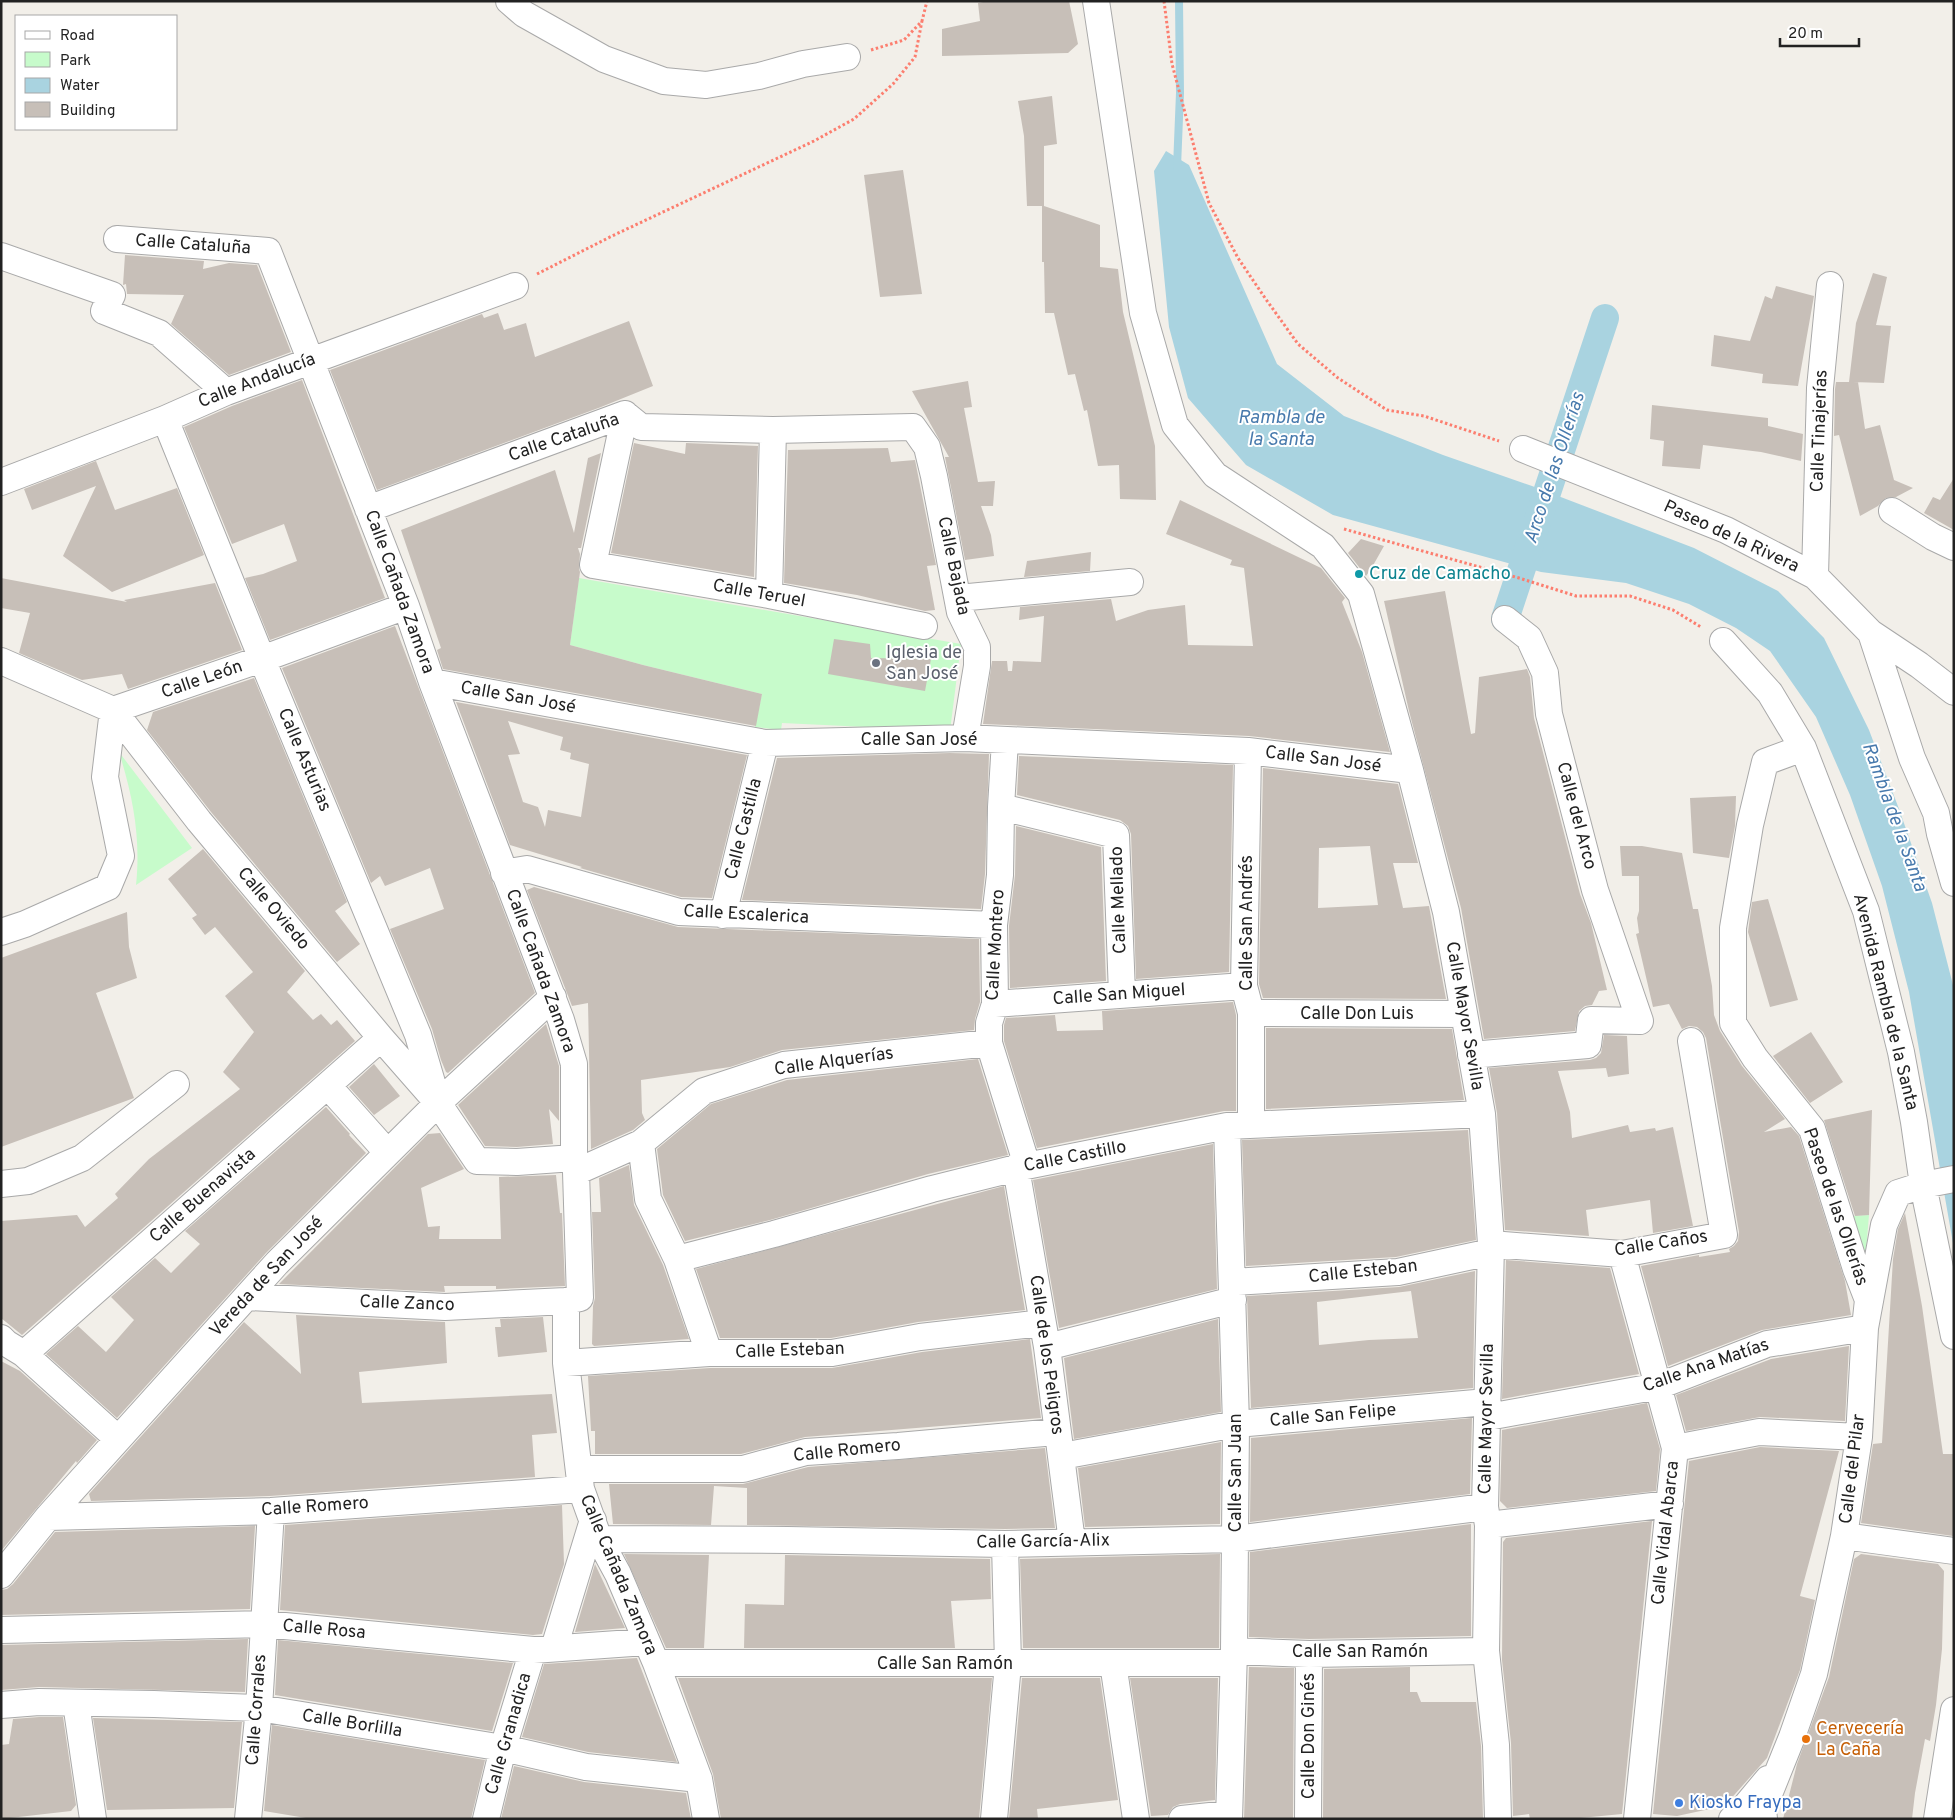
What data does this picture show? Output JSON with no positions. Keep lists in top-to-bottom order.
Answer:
{
  "streets": {
    "street": [
      "Calle Cataluña",
      "Calle Andalucía",
      "Calle Tinajerías",
      "Paseo de la Rivera",
      "Calle Bajada",
      "Calle Cañada Zamora",
      "Calle Teruel",
      "Calle León",
      "Calle San José",
      "Calle Asturias",
      "Calle del Arco",
      "Calle Castilla",
      "Calle Mellado",
      "Calle Oviedo",
      "Calle Escalerica",
      "Calle San Andrés",
      "Calle Montero",
      "Calle San Miguel",
      "Avenida Rambla de la Santa",
      "Calle Don Luis",
      "Calle Mayor Sevilla",
      "Calle Alquerías",
      "Calle Castillo",
      "Calle Buenavista",
      "Paseo de las Ollerías",
      "Calle Caños",
      "Calle Esteban",
      "Vereda de San José",
      "Calle Zanco",
      "Calle de los Peligros",
      "Calle Ana Matías",
      "Calle San Felipe",
      "Calle Romero",
      "Calle del Pilar",
      "Calle San Juan",
      "Calle Vidal Abarca",
      "Calle García-Alix",
      "Calle Rosa",
      "Calle San Ramón",
      "Calle Corrales",
      "Calle Borlilla",
      "Calle Granadica",
      "Calle Don Ginés"
    ]
  },
  "crossings": [
    ["Calle Cataluña", "Calle Bajada"],
    ["Calle Cataluña", "Calle Cañada Zamora"],
    ["Calle Cataluña", "Calle Teruel"],
    ["Calle Andalucía", "Calle Cañada Zamora"],
    ["Calle Andalucía", "Calle Asturias"],
    ["Calle Tinajerías", "Paseo de la Rivera"],
    ["Calle Bajada", "Calle San José"],
    ["Calle Cañada Zamora", "Calle León"],
    ["Calle Cañada Zamora", "Calle San José"],
    ["Calle Cañada Zamora", "Calle Escalerica"],
    ["Calle Cañada Zamora", "Calle Alquerías"],
    ["Calle Cañada Zamora", "Calle Esteban"],
    ["Calle Cañada Zamora", "Vereda de San José"],
    ["Calle Cañada Zamora", "Calle Zanco"],
    ["Calle Cañada Zamora", "Calle Romero"],
    ["Calle Cañada Zamora", "Calle García-Alix"],
    ["Calle Cañada Zamora", "Calle Rosa"],
    ["Calle Cañada Zamora", "Calle San Ramón"],
    ["Calle Cañada Zamora", "Calle Borlilla"],
    ["Calle Cañada Zamora", "Calle Granadica"],
    ["Calle León", "Calle Asturias"],
    ["Calle León", "Calle Oviedo"],
    ["Calle San José", "Calle Castilla"],
    ["Calle San José", "Calle San Andrés"],
    ["Calle San José", "Calle Montero"],
    ["Calle San José", "Calle Mayor Sevilla"],
    ["Calle Asturias", "Calle Oviedo"],
    ["Calle Asturias", "Vereda de San José"],
    ["Calle del Arco", "Calle Mayor Sevilla"],
    ["Calle Castilla", "Calle Escalerica"],
    ["Calle Mellado", "Calle Montero"],
    ["Calle Mellado", "Calle San Miguel"],
    ["Calle Oviedo", "Calle Buenavista"],
    ["Calle Oviedo", "Vereda de San José"],
    ["Calle Escalerica", "Calle Montero"],
    ["Calle San Andrés", "Calle San Miguel"],
    ["Calle San Andrés", "Calle Don Luis"],
    ["Calle San Andrés", "Calle Castillo"],
    ["Calle San Andrés", "Calle San Juan"],
    ["Calle Montero", "Calle San Miguel"],
    ["Calle Montero", "Calle Alquerías"],
    ["Calle Montero", "Calle Castillo"],
    ["Calle Montero", "Calle de los Peligros"],
    ["Avenida Rambla de la Santa", "Paseo de las Ollerías"],
    ["Avenida Rambla de la Santa", "Calle del Pilar"],
    ["Calle Don Luis", "Calle Mayor Sevilla"],
    ["Calle Mayor Sevilla", "Calle Castillo"],
    ["Calle Mayor Sevilla", "Calle Caños"],
    ["Calle Mayor Sevilla", "Calle Esteban"],
    ["Calle Mayor Sevilla", "Calle Ana Matías"],
    ["Calle Mayor Sevilla", "Calle San Felipe"],
    ["Calle Mayor Sevilla", "Calle García-Alix"],
    ["Calle Mayor Sevilla", "Calle San Ramón"],
    ["Calle Castillo", "Calle de los Peligros"],
    ["Calle Castillo", "Calle San Juan"],
    ["Paseo de las Ollerías", "Calle Ana Matías"],
    ["Paseo de las Ollerías", "Calle del Pilar"],
    ["Calle Caños", "Calle Esteban"],
    ["Calle Caños", "Calle Vidal Abarca"],
    ["Calle Esteban", "Calle de los Peligros"],
    ["Calle Esteban", "Calle San Juan"],
    ["Vereda de San José", "Calle Zanco"],
    ["Vereda de San José", "Calle Romero"],
    ["Calle de los Peligros", "Calle San Felipe"],
    ["Calle de los Peligros", "Calle Romero"],
    ["Calle de los Peligros", "Calle García-Alix"],
    ["Calle Ana Matías", "Calle San Felipe"],
    ["Calle Ana Matías", "Calle del Pilar"],
    ["Calle Ana Matías", "Calle Vidal Abarca"],
    ["Calle San Felipe", "Calle Romero"],
    ["Calle San Felipe", "Calle San Juan"],
    ["Calle Romero", "Calle Corrales"],
    ["Calle San Juan", "Calle García-Alix"],
    ["Calle San Juan", "Calle San Ramón"],
    ["Calle Vidal Abarca", "Calle García-Alix"],
    ["Calle García-Alix", "Calle Granadica"],
    ["Calle Rosa", "Calle San Ramón"],
    ["Calle Rosa", "Calle Corrales"],
    ["Calle Rosa", "Calle Granadica"],
    ["Calle San Ramón", "Calle Don Ginés"],
    ["Calle Corrales", "Calle Borlilla"],
    ["Calle Borlilla", "Calle Granadica"]
  ],
  "water": ["Rambla de la Santa", "Arco de las Ollerías"],
  "places": [
    "Cruz de Camacho",
    "Iglesia de San José",
    "Cervecería La Caña",
    "Kiosko Fraypa"
  ],
  "legend": [
    "Road",
    "Park",
    "Water",
    "Building"
  ],
  "scale_bar": "20 m"
}
